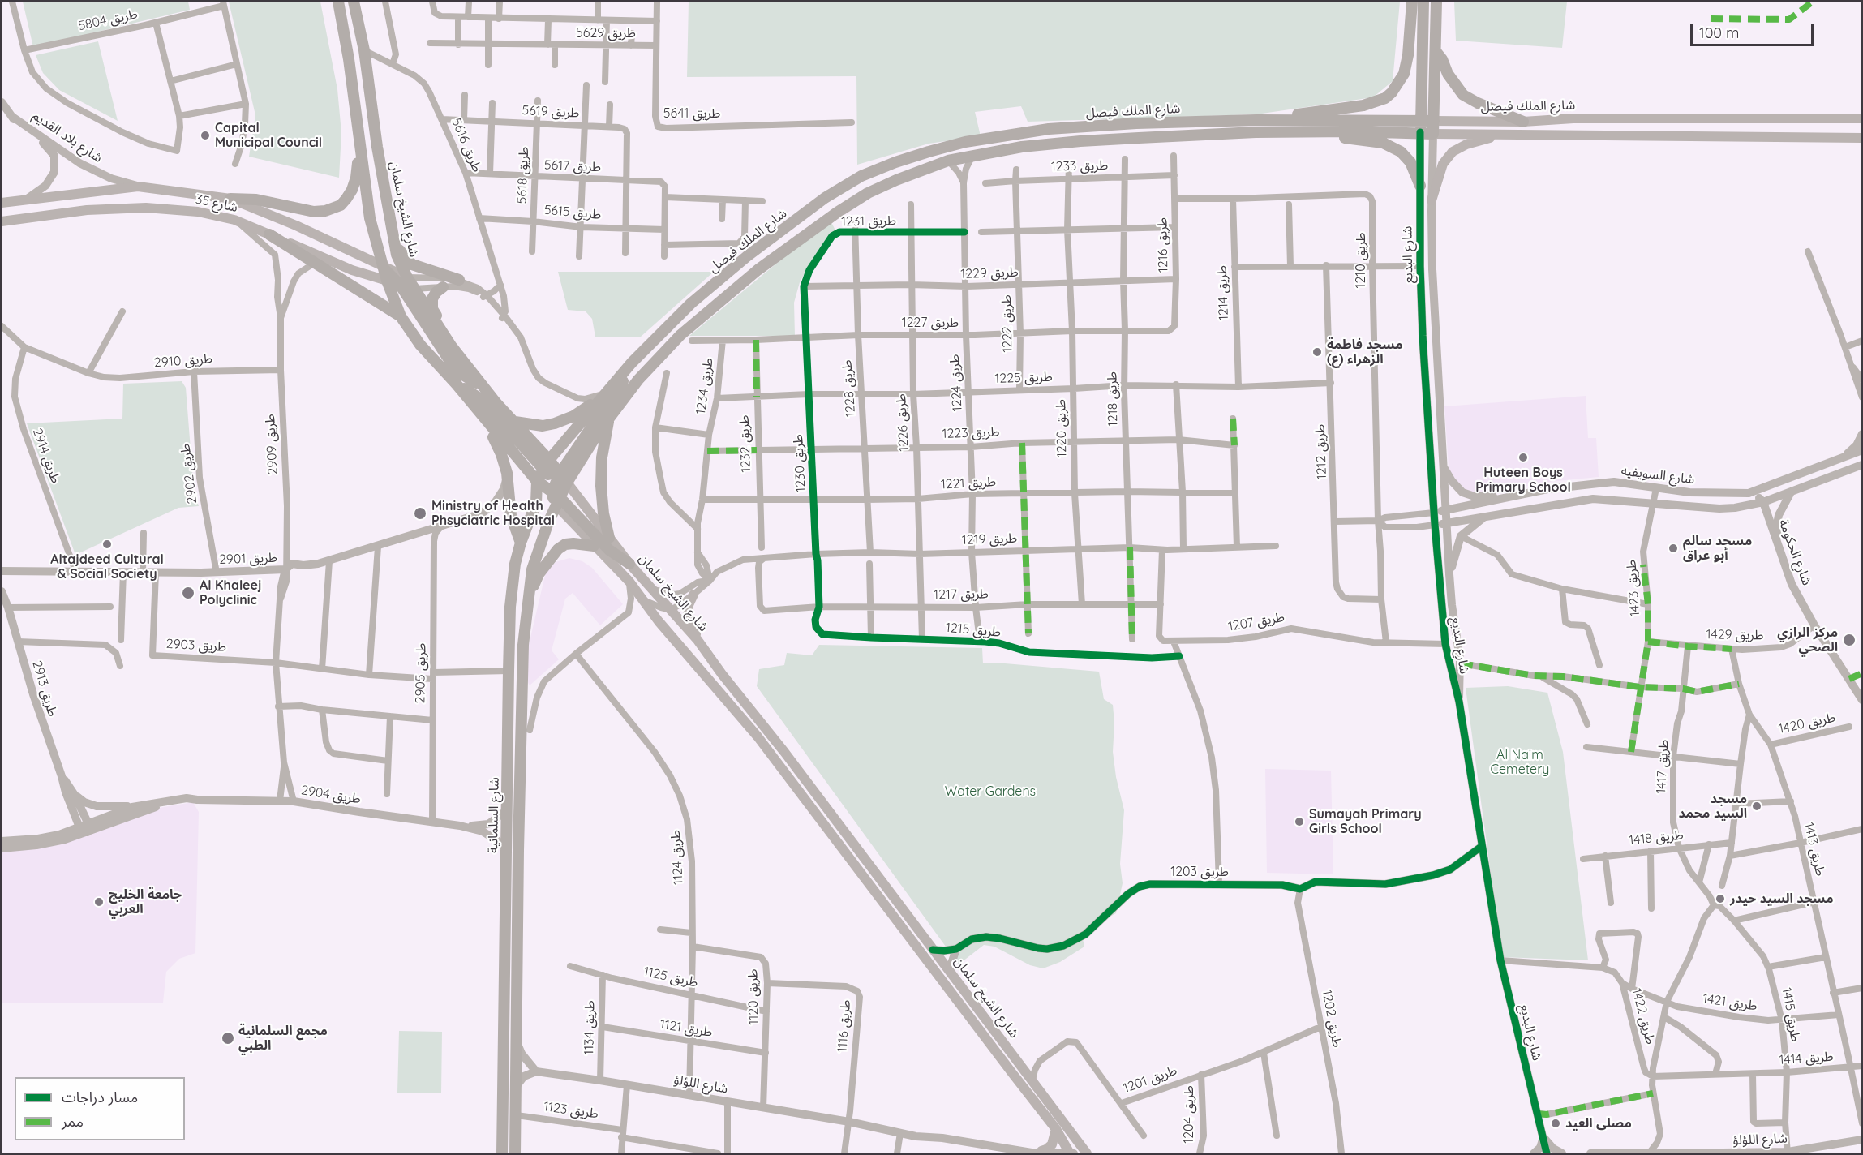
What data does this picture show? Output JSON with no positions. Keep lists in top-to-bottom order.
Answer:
{
  "streets": {
    "main road": [
      "شارع الملك فيصل",
      "شارع 35",
      "شارع الشيخ سلمان",
      "شارع البديع",
      "شارع السلمانية"
    ],
    "street": [
      "طريق 5804",
      "طريق 5629",
      "طريق 5619",
      "طريق 5641",
      "شارع بلاد القديم",
      "طريق 5616",
      "طريق 5617",
      "طريق 1233",
      "طريق 5618",
      "طريق 5615",
      "طريق 1231",
      "طريق 1216",
      "طريق 1210",
      "طريق 1229",
      "طريق 1214",
      "طريق 1227",
      "طريق 1222",
      "طريق 2910",
      "طريق 1225",
      "طريق 1224",
      "طريق 1234",
      "طريق 1228",
      "طريق 1218",
      "طريق 1226",
      "طريق 1220",
      "طريق 1223",
      "طريق 1232",
      "طريق 2909",
      "طريق 1212",
      "طريق 2914",
      "طريق 1230",
      "طريق 2902",
      "شارع السويفيه",
      "طريق 1221",
      "طريق 1219",
      "شارع الحكومة",
      "طريق 2901",
      "طريق 1423",
      "طريق 1217",
      "طريق 1207",
      "طريق 1215",
      "طريق 1429",
      "طريق 2903",
      "طريق 2905",
      "طريق 2913",
      "طريق 1420",
      "طريق 1417",
      "طريق 2904",
      "طريق 1418",
      "طريق 1413",
      "طريق 1124",
      "طريق 1203",
      "طريق 1125",
      "طريق 1120",
      "طريق 1421",
      "طريق 1415",
      "طريق 1422",
      "طريق 1202",
      "طريق 1116",
      "طريق 1134",
      "طريق 1121",
      "طريق 1414",
      "طريق 1201",
      "شارع اللؤلؤ",
      "طريق 1123",
      "طريق 1204"
    ]
  },
  "crossings": [
    ["طريق 5629", "طريق 5641"],
    ["شارع الملك فيصل", "شارع الشيخ سلمان"],
    ["شارع الملك فيصل", "شارع البديع"],
    ["شارع الملك فيصل", "طريق 1224"],
    ["شارع الملك فيصل", "شارع السلمانية"],
    ["طريق 5619", "طريق 5616"],
    ["طريق 5619", "طريق 5618"],
    ["شارع بلاد القديم", "شارع 35"],
    ["طريق 5616", "طريق 5617"],
    ["طريق 5616", "شارع الشيخ سلمان"],
    ["طريق 5616", "طريق 5615"],
    ["طريق 5617", "طريق 5618"],
    ["طريق 1233", "طريق 1216"],
    ["طريق 1233", "طريق 1222"],
    ["طريق 1233", "طريق 1218"],
    ["طريق 1233", "طريق 1220"],
    ["طريق 5618", "طريق 5615"],
    ["شارع 35", "شارع الشيخ سلمان"],
    ["شارع 35", "طريق 2909"],
    ["شارع الشيخ سلمان", "طريق 1219"],
    ["شارع الشيخ سلمان", "شارع السلمانية"],
    ["شارع الشيخ سلمان", "طريق 1203"],
    ["شارع الشيخ سلمان", "طريق 1201"],
    ["شارع الشيخ سلمان", "شارع اللؤلؤ"],
    ["طريق 1231", "طريق 1229"],
    ["طريق 1231", "طريق 1224"],
    ["طريق 1231", "طريق 1228"],
    ["طريق 1231", "طريق 1226"],
    ["طريق 1231", "طريق 1230"],
    ["طريق 1216", "طريق 1210"],
    ["طريق 1216", "طريق 1229"],
    ["طريق 1216", "طريق 1227"],
    ["شارع البديع", "شارع السويفيه"],
    ["شارع البديع", "طريق 1207"],
    ["شارع البديع", "طريق 1203"],
    ["طريق 1210", "طريق 1214"],
    ["طريق 1210", "طريق 1212"],
    ["طريق 1210", "طريق 1207"],
    ["طريق 1229", "طريق 1222"],
    ["طريق 1229", "طريق 1224"],
    ["طريق 1229", "طريق 1228"],
    ["طريق 1229", "طريق 1218"],
    ["طريق 1229", "طريق 1226"],
    ["طريق 1229", "طريق 1220"],
    ["طريق 1229", "طريق 1230"],
    ["طريق 1214", "طريق 1225"],
    ["طريق 1227", "طريق 1222"],
    ["طريق 1227", "طريق 1224"],
    ["طريق 1227", "طريق 1234"],
    ["طريق 1227", "طريق 1228"],
    ["طريق 1227", "طريق 1218"],
    ["طريق 1227", "طريق 1226"],
    ["طريق 1227", "طريق 1220"],
    ["طريق 1227", "طريق 1232"],
    ["طريق 1227", "طريق 1230"],
    ["طريق 1222", "طريق 1225"],
    ["طريق 2910", "طريق 2909"],
    ["طريق 2910", "طريق 2914"],
    ["طريق 2910", "طريق 2902"],
    ["طريق 1225", "طريق 1224"],
    ["طريق 1225", "طريق 1234"],
    ["طريق 1225", "طريق 1228"],
    ["طريق 1225", "طريق 1218"],
    ["طريق 1225", "طريق 1226"],
    ["طريق 1225", "طريق 1220"],
    ["طريق 1225", "طريق 1232"],
    ["طريق 1225", "طريق 1212"],
    ["طريق 1225", "طريق 1230"],
    ["طريق 1224", "طريق 1223"],
    ["طريق 1224", "طريق 1221"],
    ["طريق 1224", "طريق 1219"],
    ["طريق 1224", "طريق 1217"],
    ["طريق 1224", "طريق 1215"],
    ["طريق 1234", "طريق 1223"],
    ["طريق 1234", "طريق 1221"],
    ["طريق 1234", "طريق 1219"],
    ["طريق 1228", "طريق 1223"],
    ["طريق 1228", "طريق 1221"],
    ["طريق 1228", "طريق 1219"],
    ["طريق 1218", "طريق 1223"],
    ["طريق 1218", "طريق 1221"],
    ["طريق 1218", "طريق 1219"],
    ["طريق 1218", "طريق 1217"],
    ["طريق 1226", "طريق 1223"],
    ["طريق 1226", "طريق 1221"],
    ["طريق 1226", "طريق 1219"],
    ["طريق 1226", "طريق 1217"],
    ["طريق 1226", "طريق 1215"],
    ["طريق 1220", "طريق 1223"],
    ["طريق 1220", "طريق 1221"],
    ["طريق 1220", "طريق 1219"],
    ["طريق 1220", "طريق 1217"],
    ["طريق 1223", "طريق 1232"],
    ["طريق 1223", "طريق 1230"],
    ["طريق 1232", "طريق 1221"],
    ["طريق 2909", "طريق 2901"],
    ["طريق 2909", "طريق 2903"],
    ["طريق 2914", "طريق 2901"],
    ["طريق 1230", "طريق 1221"],
    ["طريق 1230", "طريق 1219"],
    ["طريق 1230", "طريق 1217"],
    ["طريق 1230", "طريق 1215"],
    ["طريق 2902", "طريق 2901"],
    ["شارع السويفيه", "شارع الحكومة"],
    ["شارع السويفيه", "طريق 1423"],
    ["طريق 1219", "طريق 1217"],
    ["شارع الحكومة", "طريق 1429"],
    ["طريق 2901", "طريق 2903"],
    ["طريق 2901", "طريق 2905"],
    ["طريق 1423", "طريق 1429"],
    ["طريق 1429", "طريق 1417"],
    ["طريق 1429", "طريق 1413"],
    ["طريق 2903", "طريق 2905"],
    ["طريق 2903", "شارع السلمانية"],
    ["طريق 2905", "طريق 2904"],
    ["طريق 2913", "طريق 2904"],
    ["طريق 1420", "طريق 1413"],
    ["طريق 1417", "طريق 1418"],
    ["طريق 1417", "طريق 1415"],
    ["طريق 2904", "شارع السلمانية"],
    ["شارع السلمانية", "طريق 1123"],
    ["طريق 1413", "طريق 1421"],
    ["طريق 1413", "طريق 1414"],
    ["طريق 1124", "طريق 1125"],
    ["طريق 1124", "طريق 1120"],
    ["طريق 1124", "طريق 1121"],
    ["طريق 1124", "شارع اللؤلؤ"],
    ["طريق 1203", "طريق 1202"],
    ["طريق 1125", "طريق 1120"],
    ["طريق 1125", "طريق 1134"],
    ["طريق 1120", "طريق 1116"],
    ["طريق 1120", "طريق 1121"],
    ["طريق 1120", "شارع اللؤلؤ"],
    ["طريق 1421", "طريق 1415"],
    ["طريق 1421", "طريق 1422"],
    ["طريق 1415", "طريق 1414"],
    ["طريق 1415", "شارع اللؤلؤ"],
    ["طريق 1422", "طريق 1414"],
    ["طريق 1202", "طريق 1201"],
    ["طريق 1116", "شارع اللؤلؤ"],
    ["طريق 1134", "طريق 1121"],
    ["طريق 1134", "شارع اللؤلؤ"],
    ["طريق 1201", "طريق 1204"]
  ],
  "parks": ["Al Naim Cemetery", "Water Gardens"],
  "places": [
    "Capital Municipal Council",
    "مسجد فاطمة الزهراء (ع)",
    "Huteen Boys Primary School",
    "Ministry of Health Phsyciatric Hospital",
    "Altajdeed Cultural & Social Society",
    "مسجد سالم أبو عراق",
    "Al Khaleej Polyclinic",
    "مركز الرازي الصحي",
    "مسجد السيد محمد",
    "Sumayah Primary Girls School",
    "مسجد السيد حيدر",
    "جامعة الخليج العربي",
    "مجمع السلمانية الطبي",
    "مصلى العيد"
  ],
  "legend": ["مسار دراجات", "ممر"],
  "scale_bar": "100 m"
}
